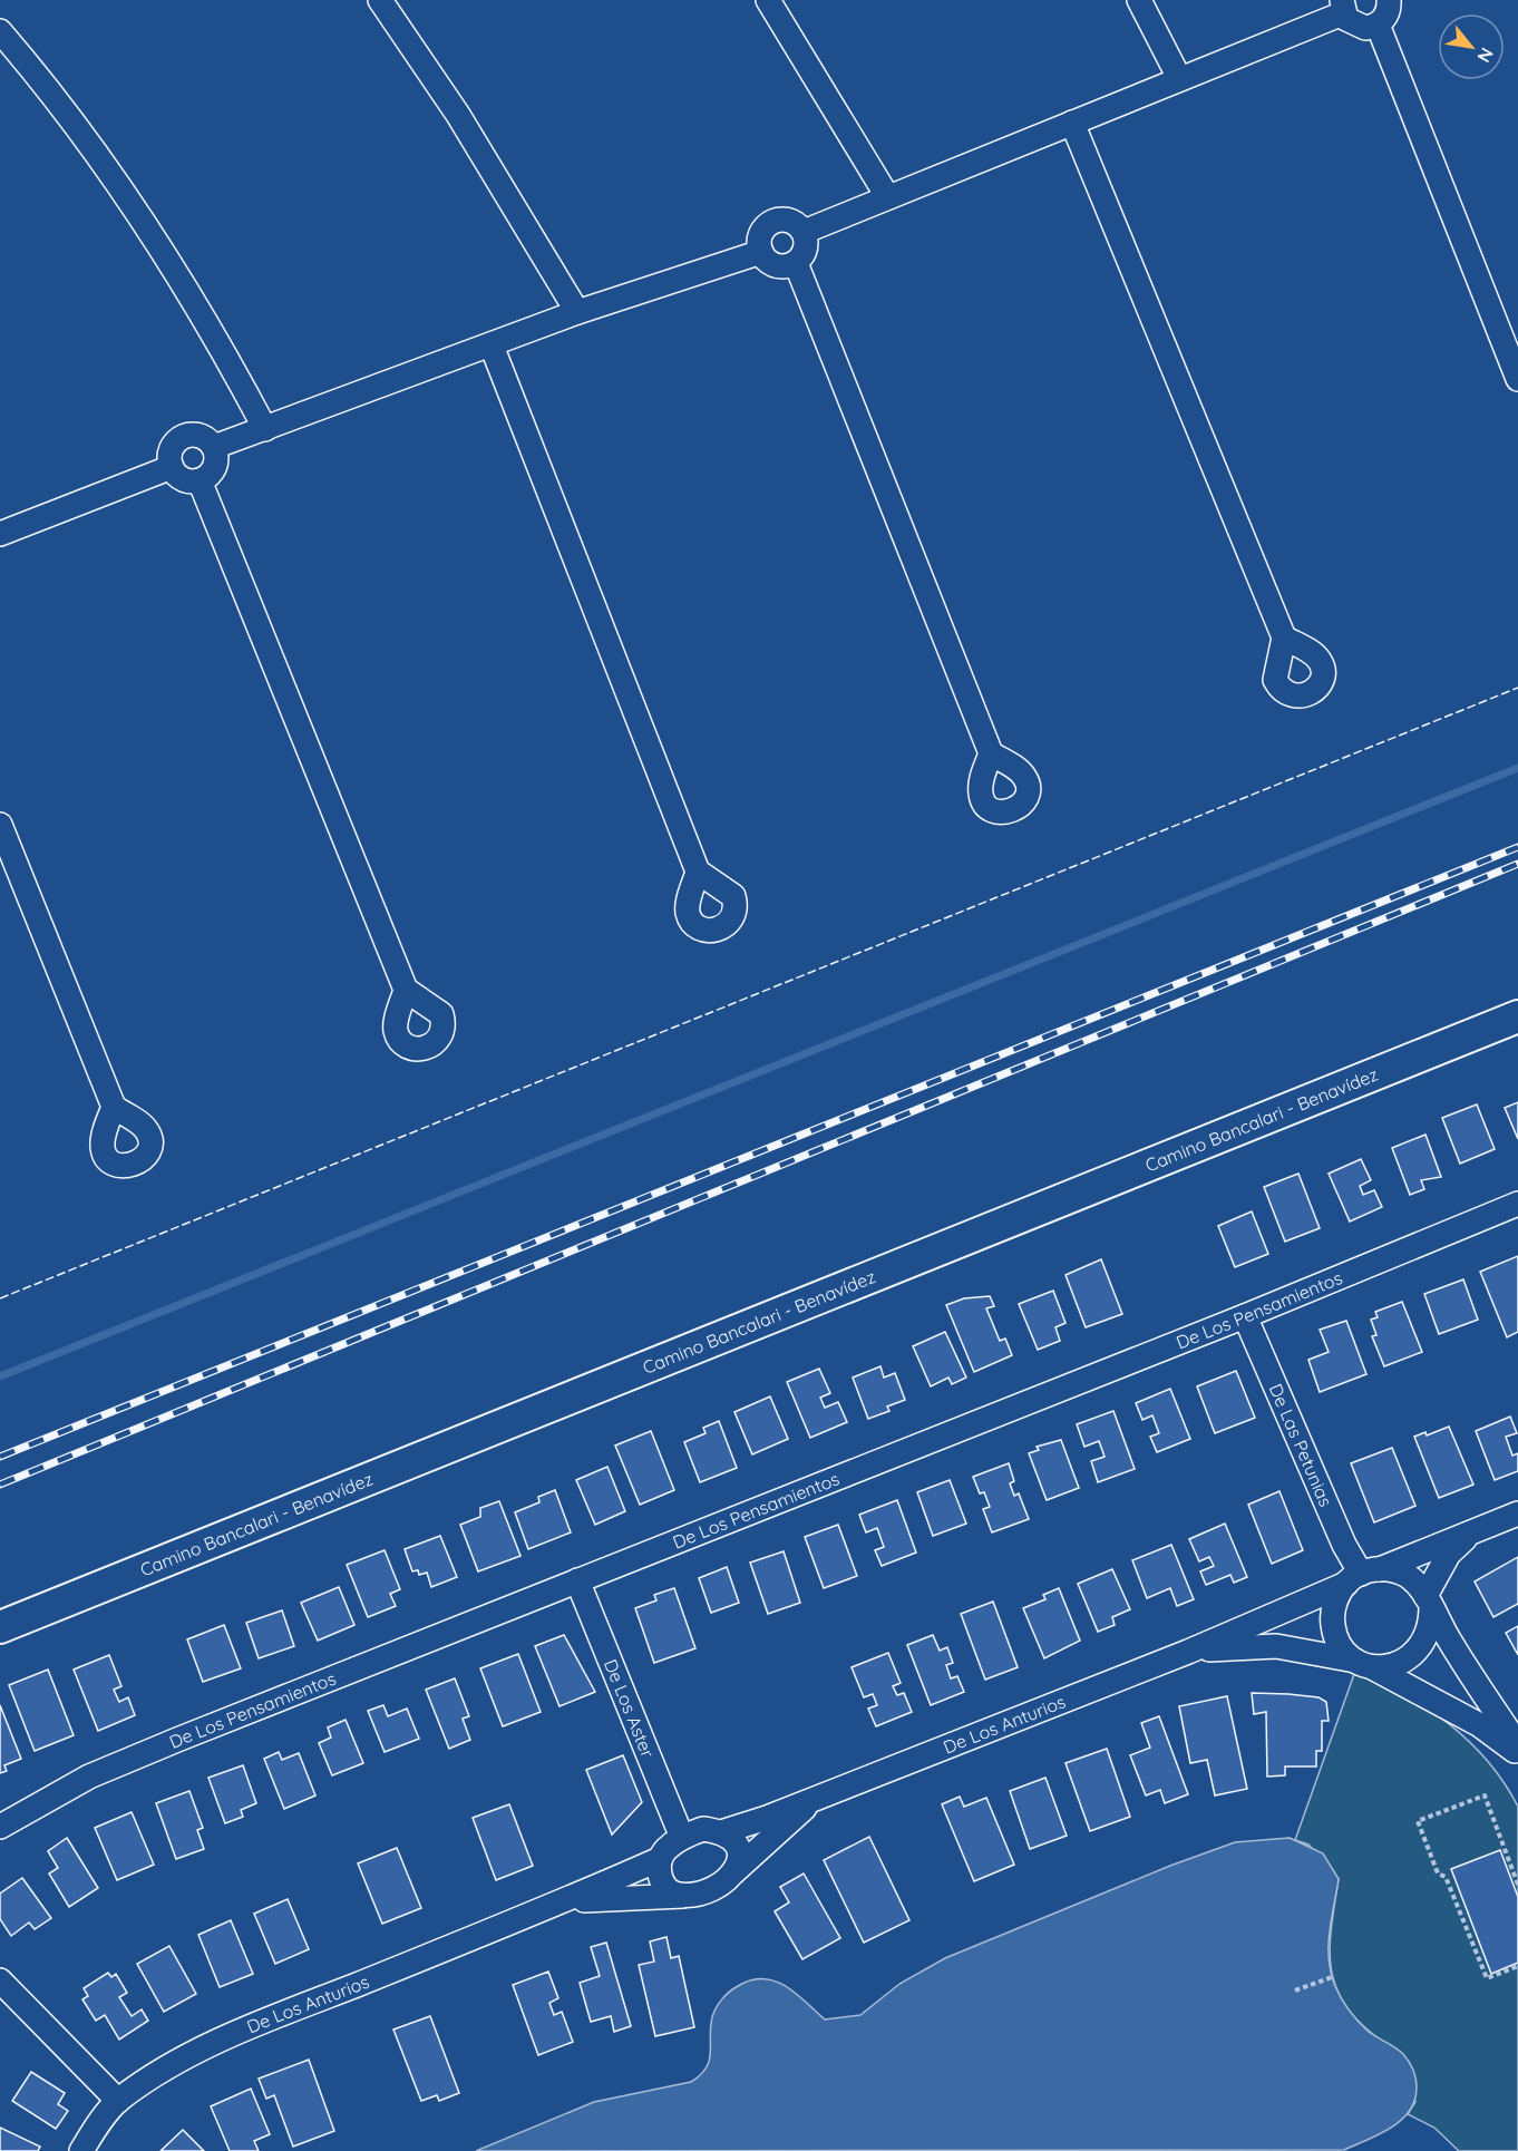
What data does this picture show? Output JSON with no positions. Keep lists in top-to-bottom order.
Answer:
{
  "streets": {
    "main road": ["Camino Bancalari - Benavídez"],
    "street": [
      "De Los Pensamientos",
      "De Las Petunias",
      "De Los Aster",
      "De Los Anturios"
    ]
  },
  "crossings": [
    ["De Los Pensamientos", "De Las Petunias"],
    ["De Los Pensamientos", "De Los Aster"],
    ["De Las Petunias", "De Los Anturios"],
    ["De Los Aster", "De Los Anturios"]
  ],
  "north": "bottom right"
}
